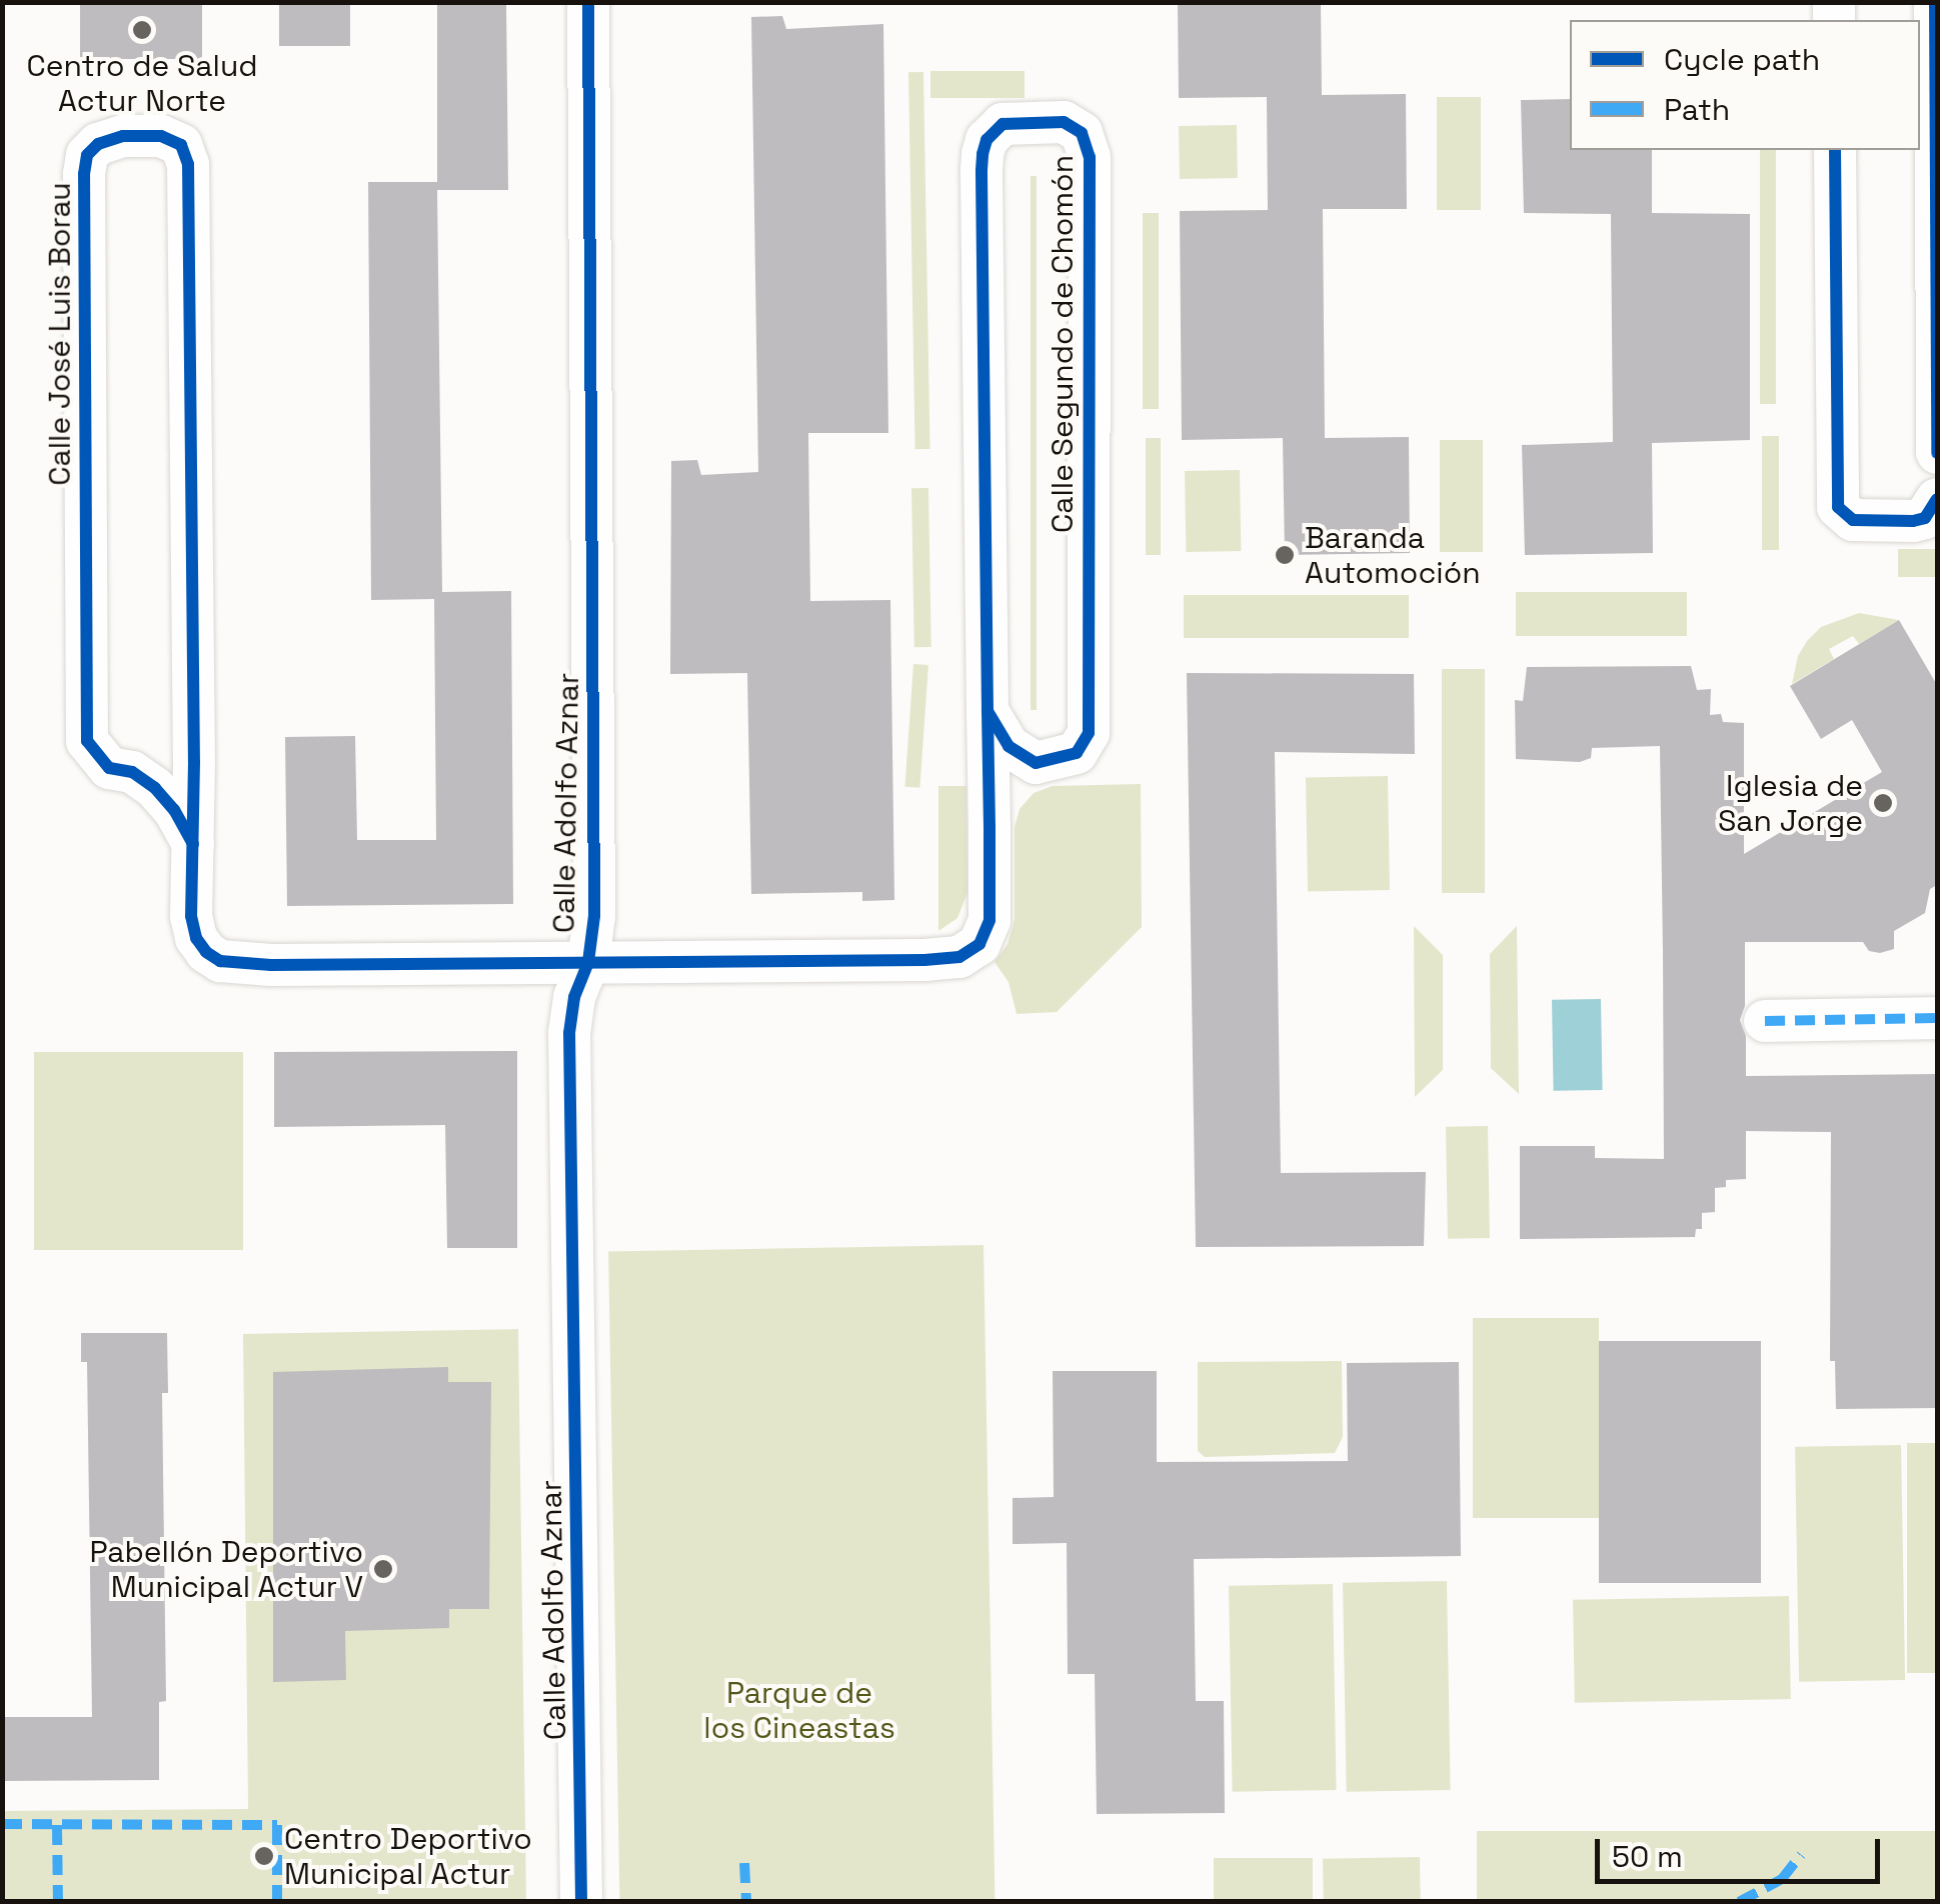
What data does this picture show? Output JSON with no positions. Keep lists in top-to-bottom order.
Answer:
{
  "streets": {
    "street": ["Calle José Luis Borau", "Calle Segundo de Chomón", "Calle Adolfo Aznar"]
  },
  "crossings": [
    ["Calle José Luis Borau", "Calle Segundo de Chomón"],
    ["Calle José Luis Borau", "Calle Adolfo Aznar"],
    ["Calle Segundo de Chomón", "Calle Adolfo Aznar"]
  ],
  "parks": ["Parque de los Cineastas"],
  "places": [
    "Centro de Salud Actur Norte",
    "Baranda Automoción",
    "Iglesia de San Jorge",
    "Pabellón Deportivo Municipal Actur V",
    "Centro Deportivo Municipal Actur"
  ],
  "legend": ["Cycle path", "Path"],
  "scale_bar": "50 m"
}
